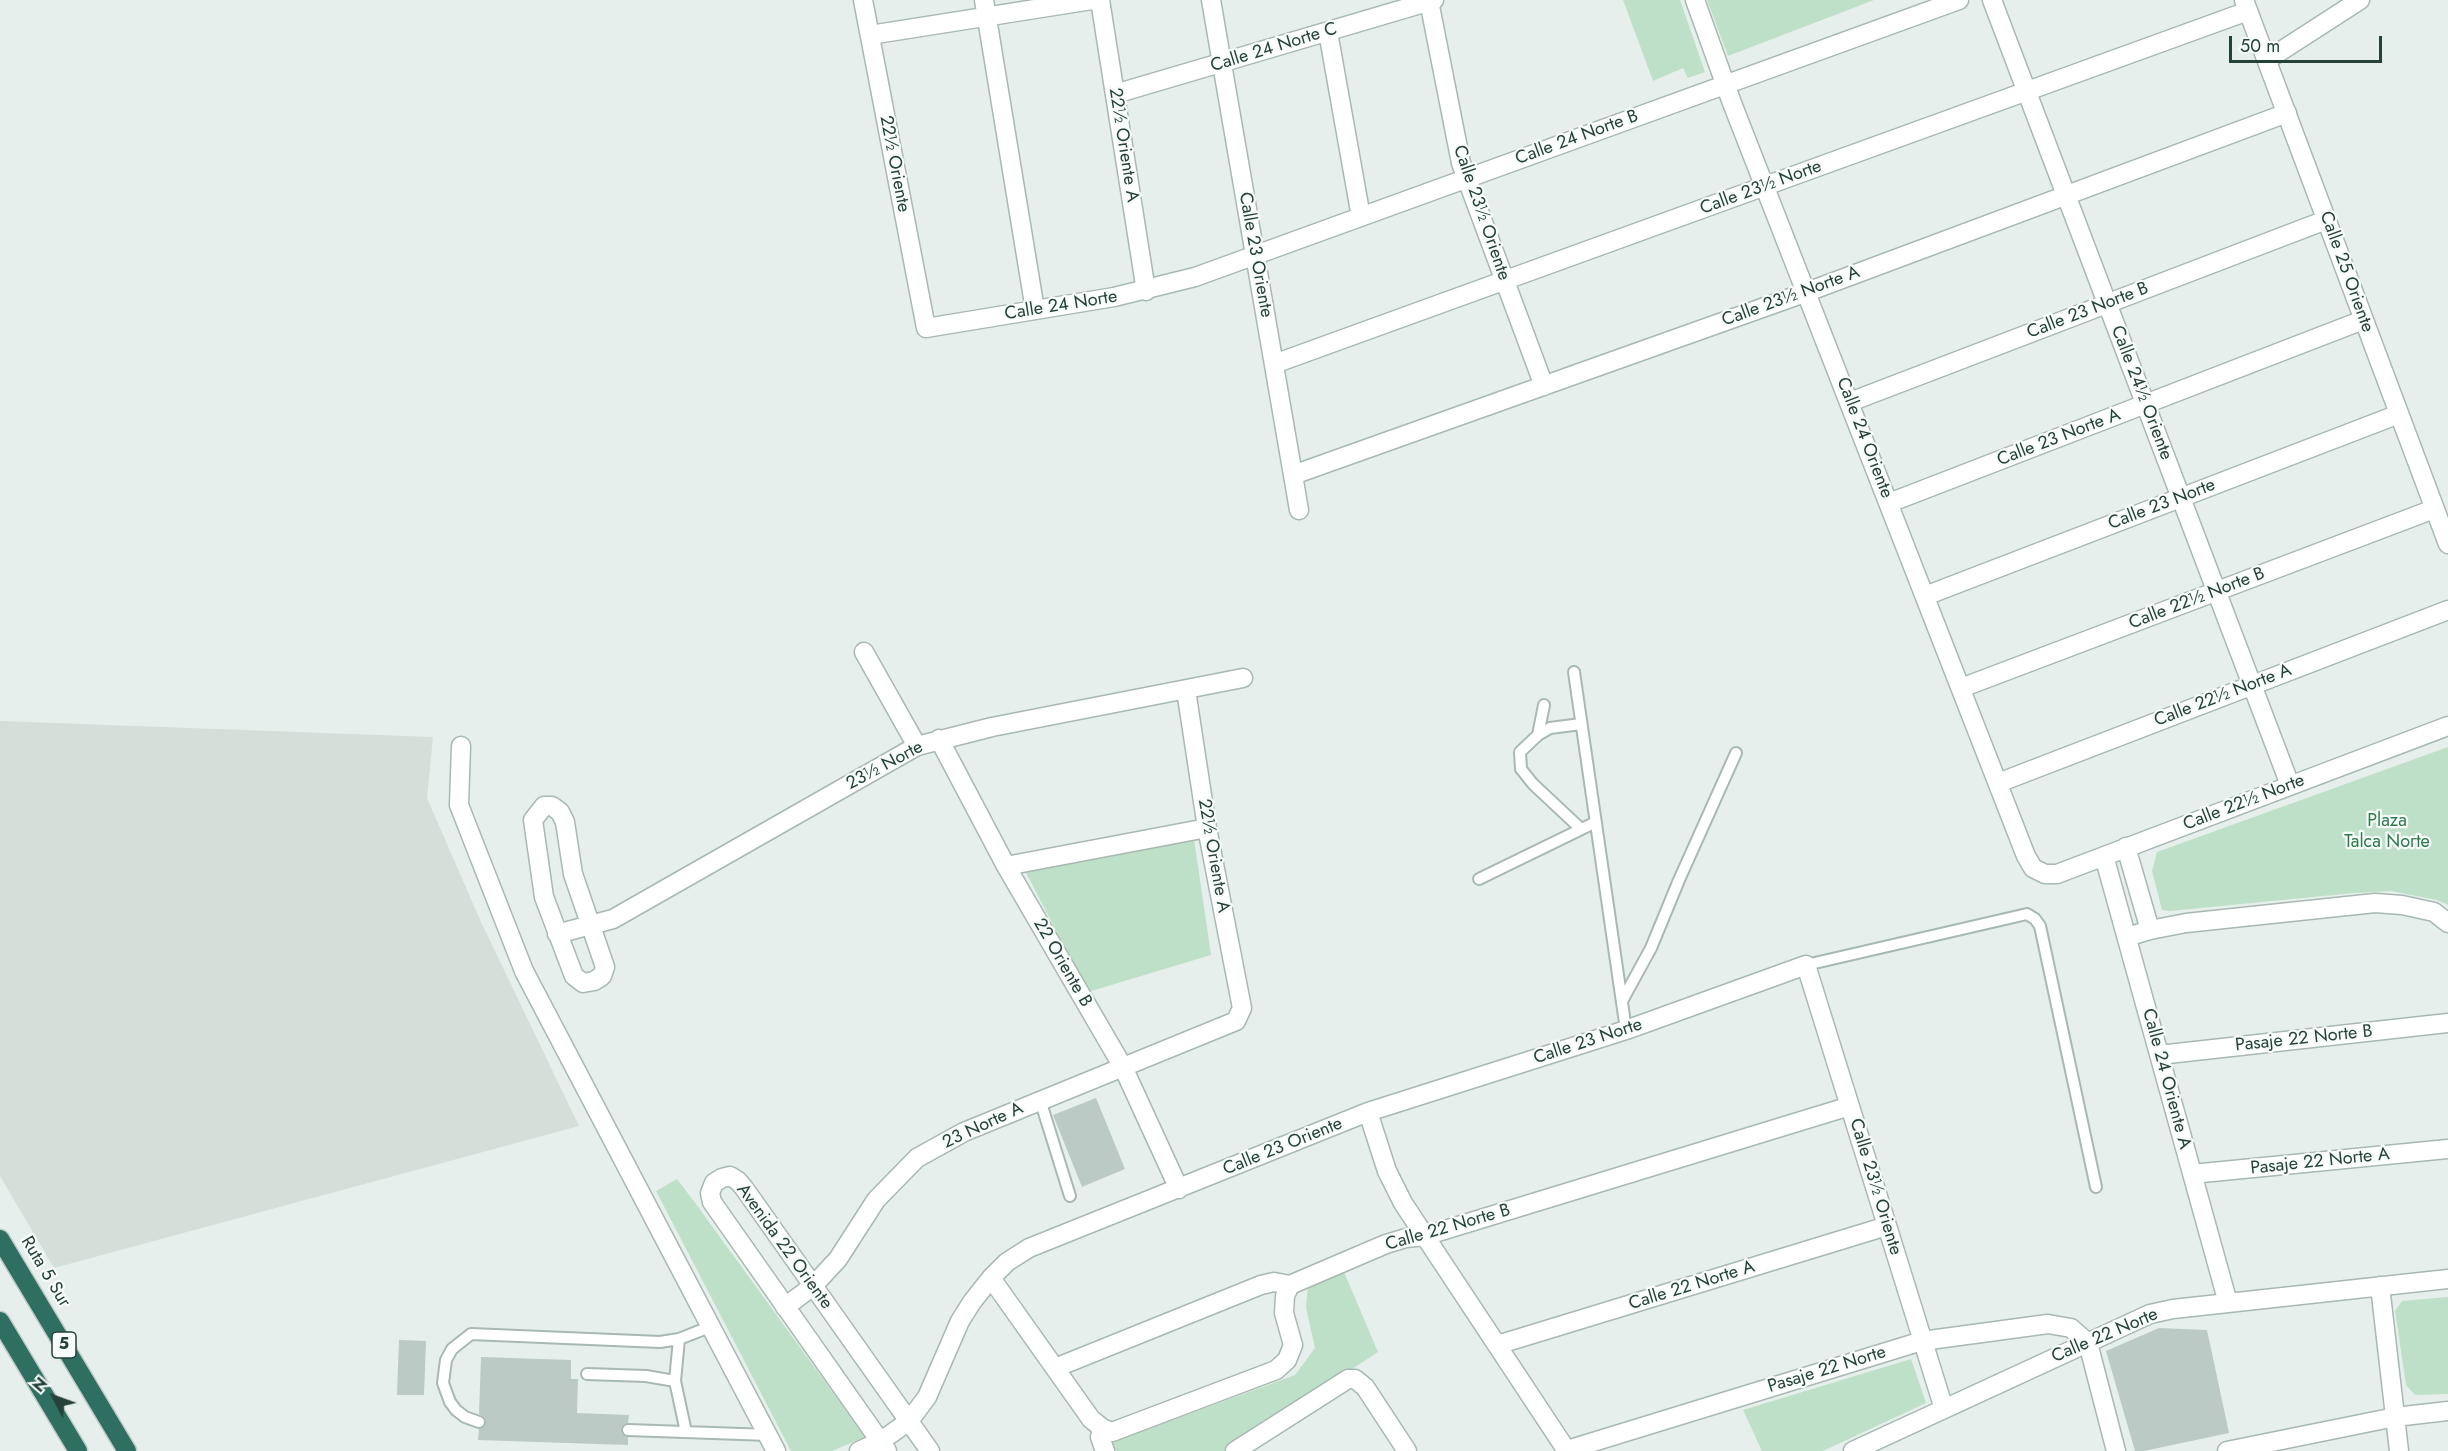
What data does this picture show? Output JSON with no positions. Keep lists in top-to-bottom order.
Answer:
{
  "streets": {
    "highway": ["Ruta 5 Sur", "5"],
    "street": [
      "Calle 24 Norte C",
      "Calle 24 Norte B",
      "22½ Oriente A",
      "22½ Oriente",
      "Calle 23½ Norte",
      "Calle 23½ Oriente",
      "Calle 23 Oriente",
      "Calle 25 Oriente",
      "Calle 23½ Norte A",
      "Calle 24 Norte",
      "Calle 23 Norte B",
      "Calle 24½ Oriente",
      "Calle 24 Oriente",
      "Calle 23 Norte A",
      "Calle 23 Norte",
      "Calle 22½ Norte B",
      "Calle 22½ Norte A",
      "23½ Norte",
      "Calle 22½ Norte",
      "22 Oriente B",
      "Pasaje 22 Norte B",
      "Calle 24 Oriente A",
      "23 Norte A",
      "Pasaje 22 Norte A",
      "Calle 22 Norte B",
      "Avenida 22 Oriente",
      "Calle 22 Norte A",
      "Calle 22 Norte",
      "Pasaje 22 Norte"
    ]
  },
  "crossings": [
    ["Calle 24 Norte C", "22½ Oriente A"],
    ["Calle 24 Norte C", "Calle 23½ Oriente"],
    ["Calle 24 Norte C", "Calle 23 Oriente"],
    ["Calle 24 Norte B", "Calle 23½ Oriente"],
    ["Calle 24 Norte B", "Calle 23 Oriente"],
    ["Calle 24 Norte B", "Calle 24 Norte"],
    ["Calle 24 Norte B", "Calle 24 Oriente"],
    ["22½ Oriente A", "Calle 24 Norte"],
    ["22½ Oriente A", "23½ Norte"],
    ["22½ Oriente A", "23 Norte A"],
    ["22½ Oriente", "Calle 24 Norte"],
    ["Calle 23½ Norte", "Calle 23½ Oriente"],
    ["Calle 23½ Norte", "Calle 23 Oriente"],
    ["Calle 23½ Norte", "Calle 25 Oriente"],
    ["Calle 23½ Norte", "Calle 24½ Oriente"],
    ["Calle 23½ Norte", "Calle 24 Oriente"],
    ["Calle 23½ Oriente", "Calle 23½ Norte A"],
    ["Calle 23½ Oriente", "Calle 23 Norte"],
    ["Calle 23½ Oriente", "Calle 22 Norte B"],
    ["Calle 23½ Oriente", "Calle 22 Norte A"],
    ["Calle 23½ Oriente", "Calle 22 Norte"],
    ["Calle 23½ Oriente", "Pasaje 22 Norte"],
    ["Calle 23 Oriente", "Calle 23½ Norte A"],
    ["Calle 23 Oriente", "Calle 23 Norte"],
    ["Calle 23 Oriente", "22 Oriente B"],
    ["Calle 23 Oriente", "Avenida 22 Oriente"],
    ["Calle 25 Oriente", "Calle 23½ Norte A"],
    ["Calle 25 Oriente", "Calle 23 Norte B"],
    ["Calle 25 Oriente", "Calle 23 Norte A"],
    ["Calle 25 Oriente", "Calle 23 Norte"],
    ["Calle 25 Oriente", "Calle 22½ Norte B"],
    ["Calle 23½ Norte A", "Calle 24½ Oriente"],
    ["Calle 23½ Norte A", "Calle 24 Oriente"],
    ["Calle 23 Norte B", "Calle 24½ Oriente"],
    ["Calle 23 Norte B", "Calle 24 Oriente"],
    ["Calle 24½ Oriente", "Calle 23 Norte A"],
    ["Calle 24½ Oriente", "Calle 23 Norte"],
    ["Calle 24½ Oriente", "Calle 22½ Norte B"],
    ["Calle 24½ Oriente", "Calle 22½ Norte A"],
    ["Calle 24½ Oriente", "Calle 22½ Norte"],
    ["Calle 24 Oriente", "Calle 23 Norte A"],
    ["Calle 24 Oriente", "Calle 23 Norte"],
    ["Calle 24 Oriente", "Calle 22½ Norte B"],
    ["Calle 24 Oriente", "Calle 22½ Norte A"],
    ["Calle 24 Oriente", "Calle 22½ Norte"],
    ["23½ Norte", "22 Oriente B"],
    ["Calle 22½ Norte", "Calle 24 Oriente A"],
    ["22 Oriente B", "23 Norte A"],
    ["Pasaje 22 Norte B", "Calle 24 Oriente A"],
    ["Calle 24 Oriente A", "Pasaje 22 Norte A"],
    ["Calle 24 Oriente A", "Calle 22 Norte"],
    ["23 Norte A", "Avenida 22 Oriente"],
    ["Calle 22 Norte", "Pasaje 22 Norte"]
  ],
  "parks": ["Plaza Talca Norte"],
  "scale_bar": "50 m",
  "north": "top left"
}
